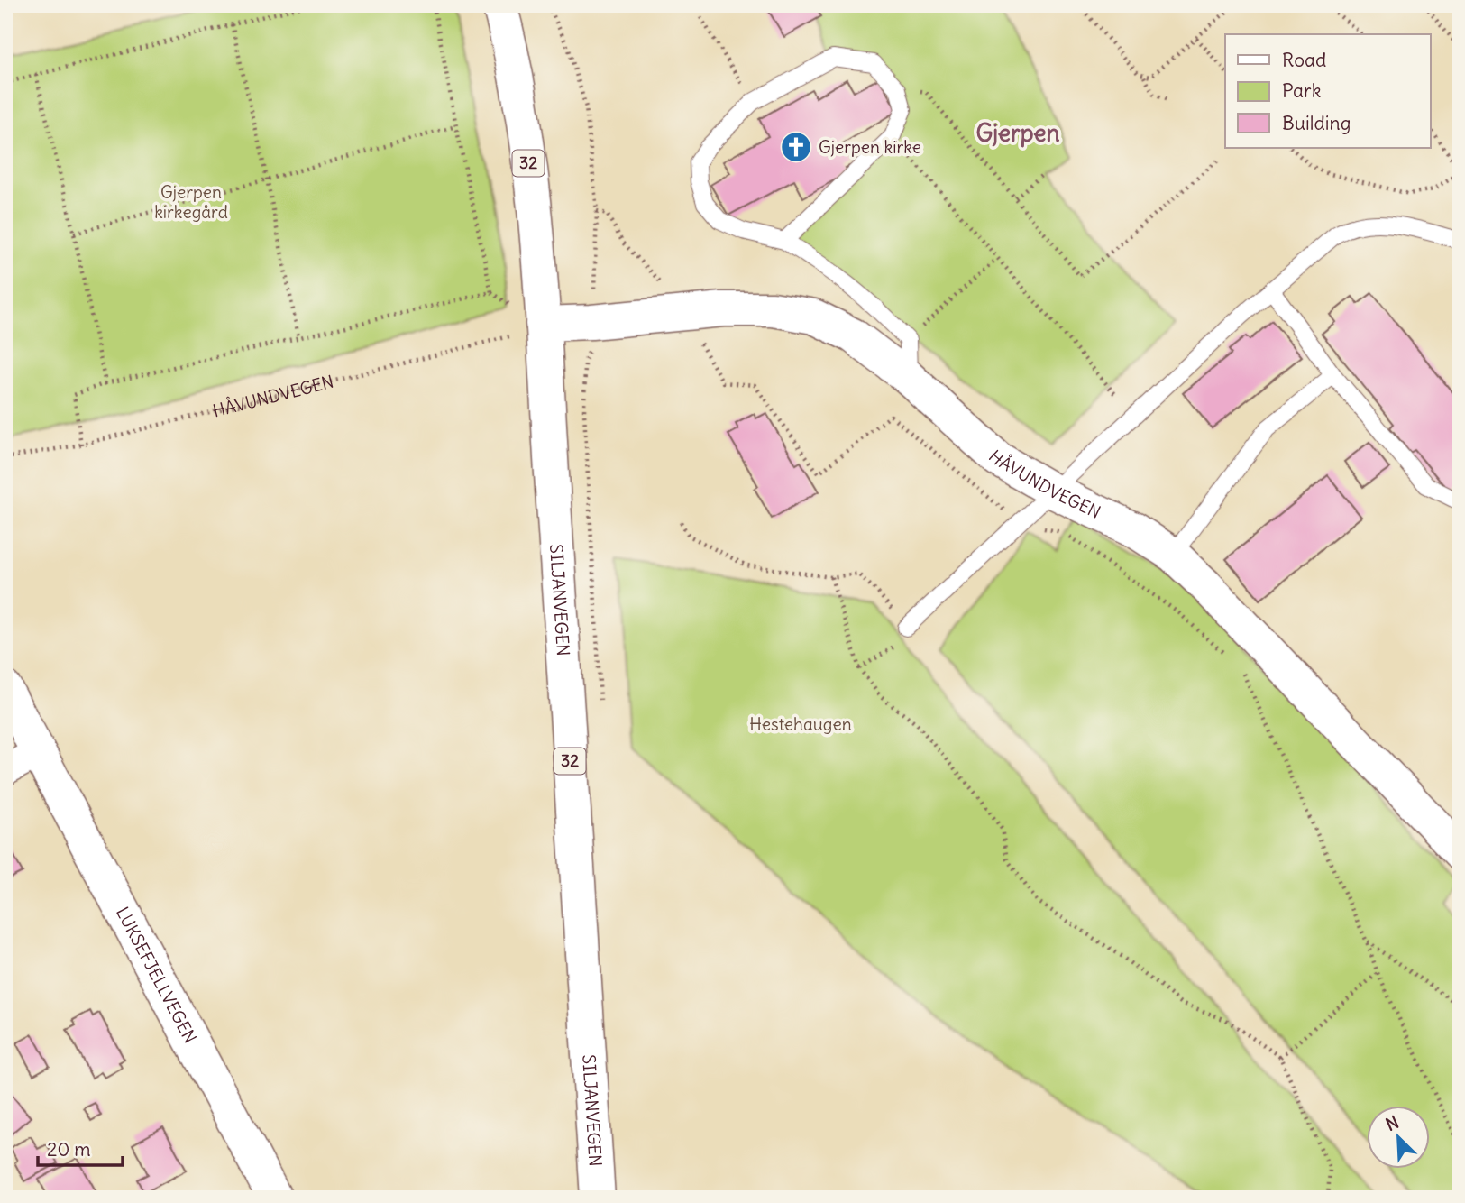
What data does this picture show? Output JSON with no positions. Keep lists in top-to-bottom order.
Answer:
{
  "streets": {
    "main road": [
      "32",
      "HÅVUNDVEGEN",
      "SILJANVEGEN",
      "LUKSEFJELLVEGEN"
    ]
  },
  "crossings": [
    ["HÅVUNDVEGEN", "SILJANVEGEN"]
  ],
  "districts": ["Gjerpen"],
  "parks": ["Gjerpen kirkegård", "Hestehaugen"],
  "places": {
    "church": ["Gjerpen kirke"]
  },
  "legend": ["Road", "Park", "Building"],
  "scale_bar": "20 m",
  "north": "top left"
}
